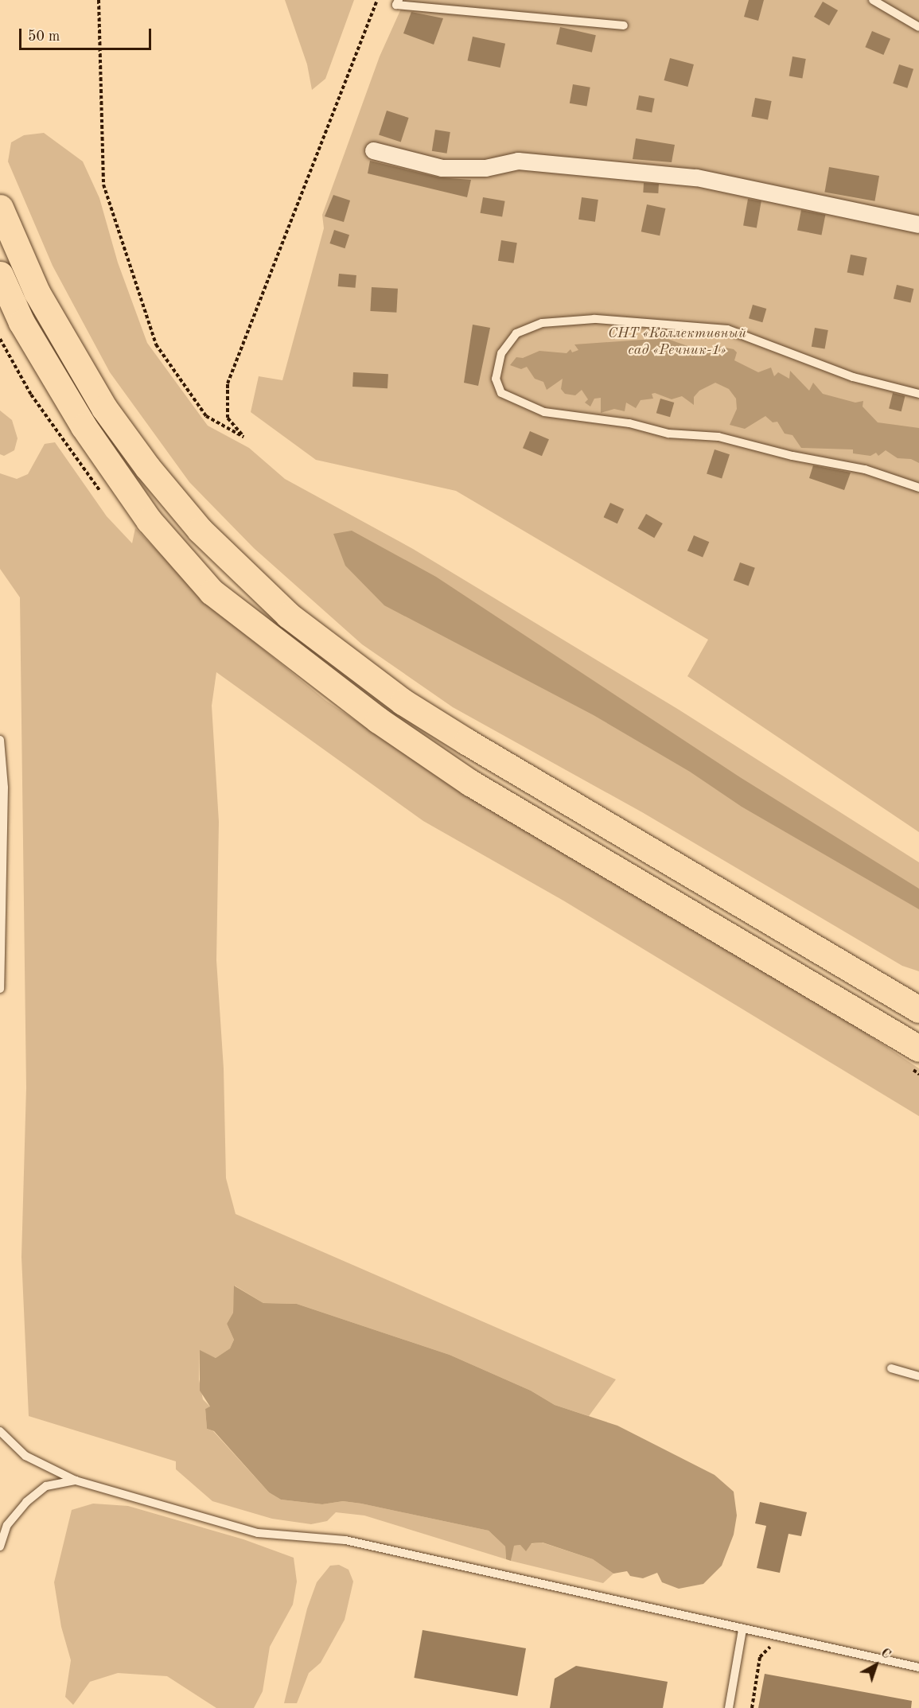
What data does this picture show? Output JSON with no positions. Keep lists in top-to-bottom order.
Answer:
{
  "parks": ["СНТ «Коллективный сад «Речник-1»"],
  "scale_bar": "50 m",
  "north": "top right"
}
